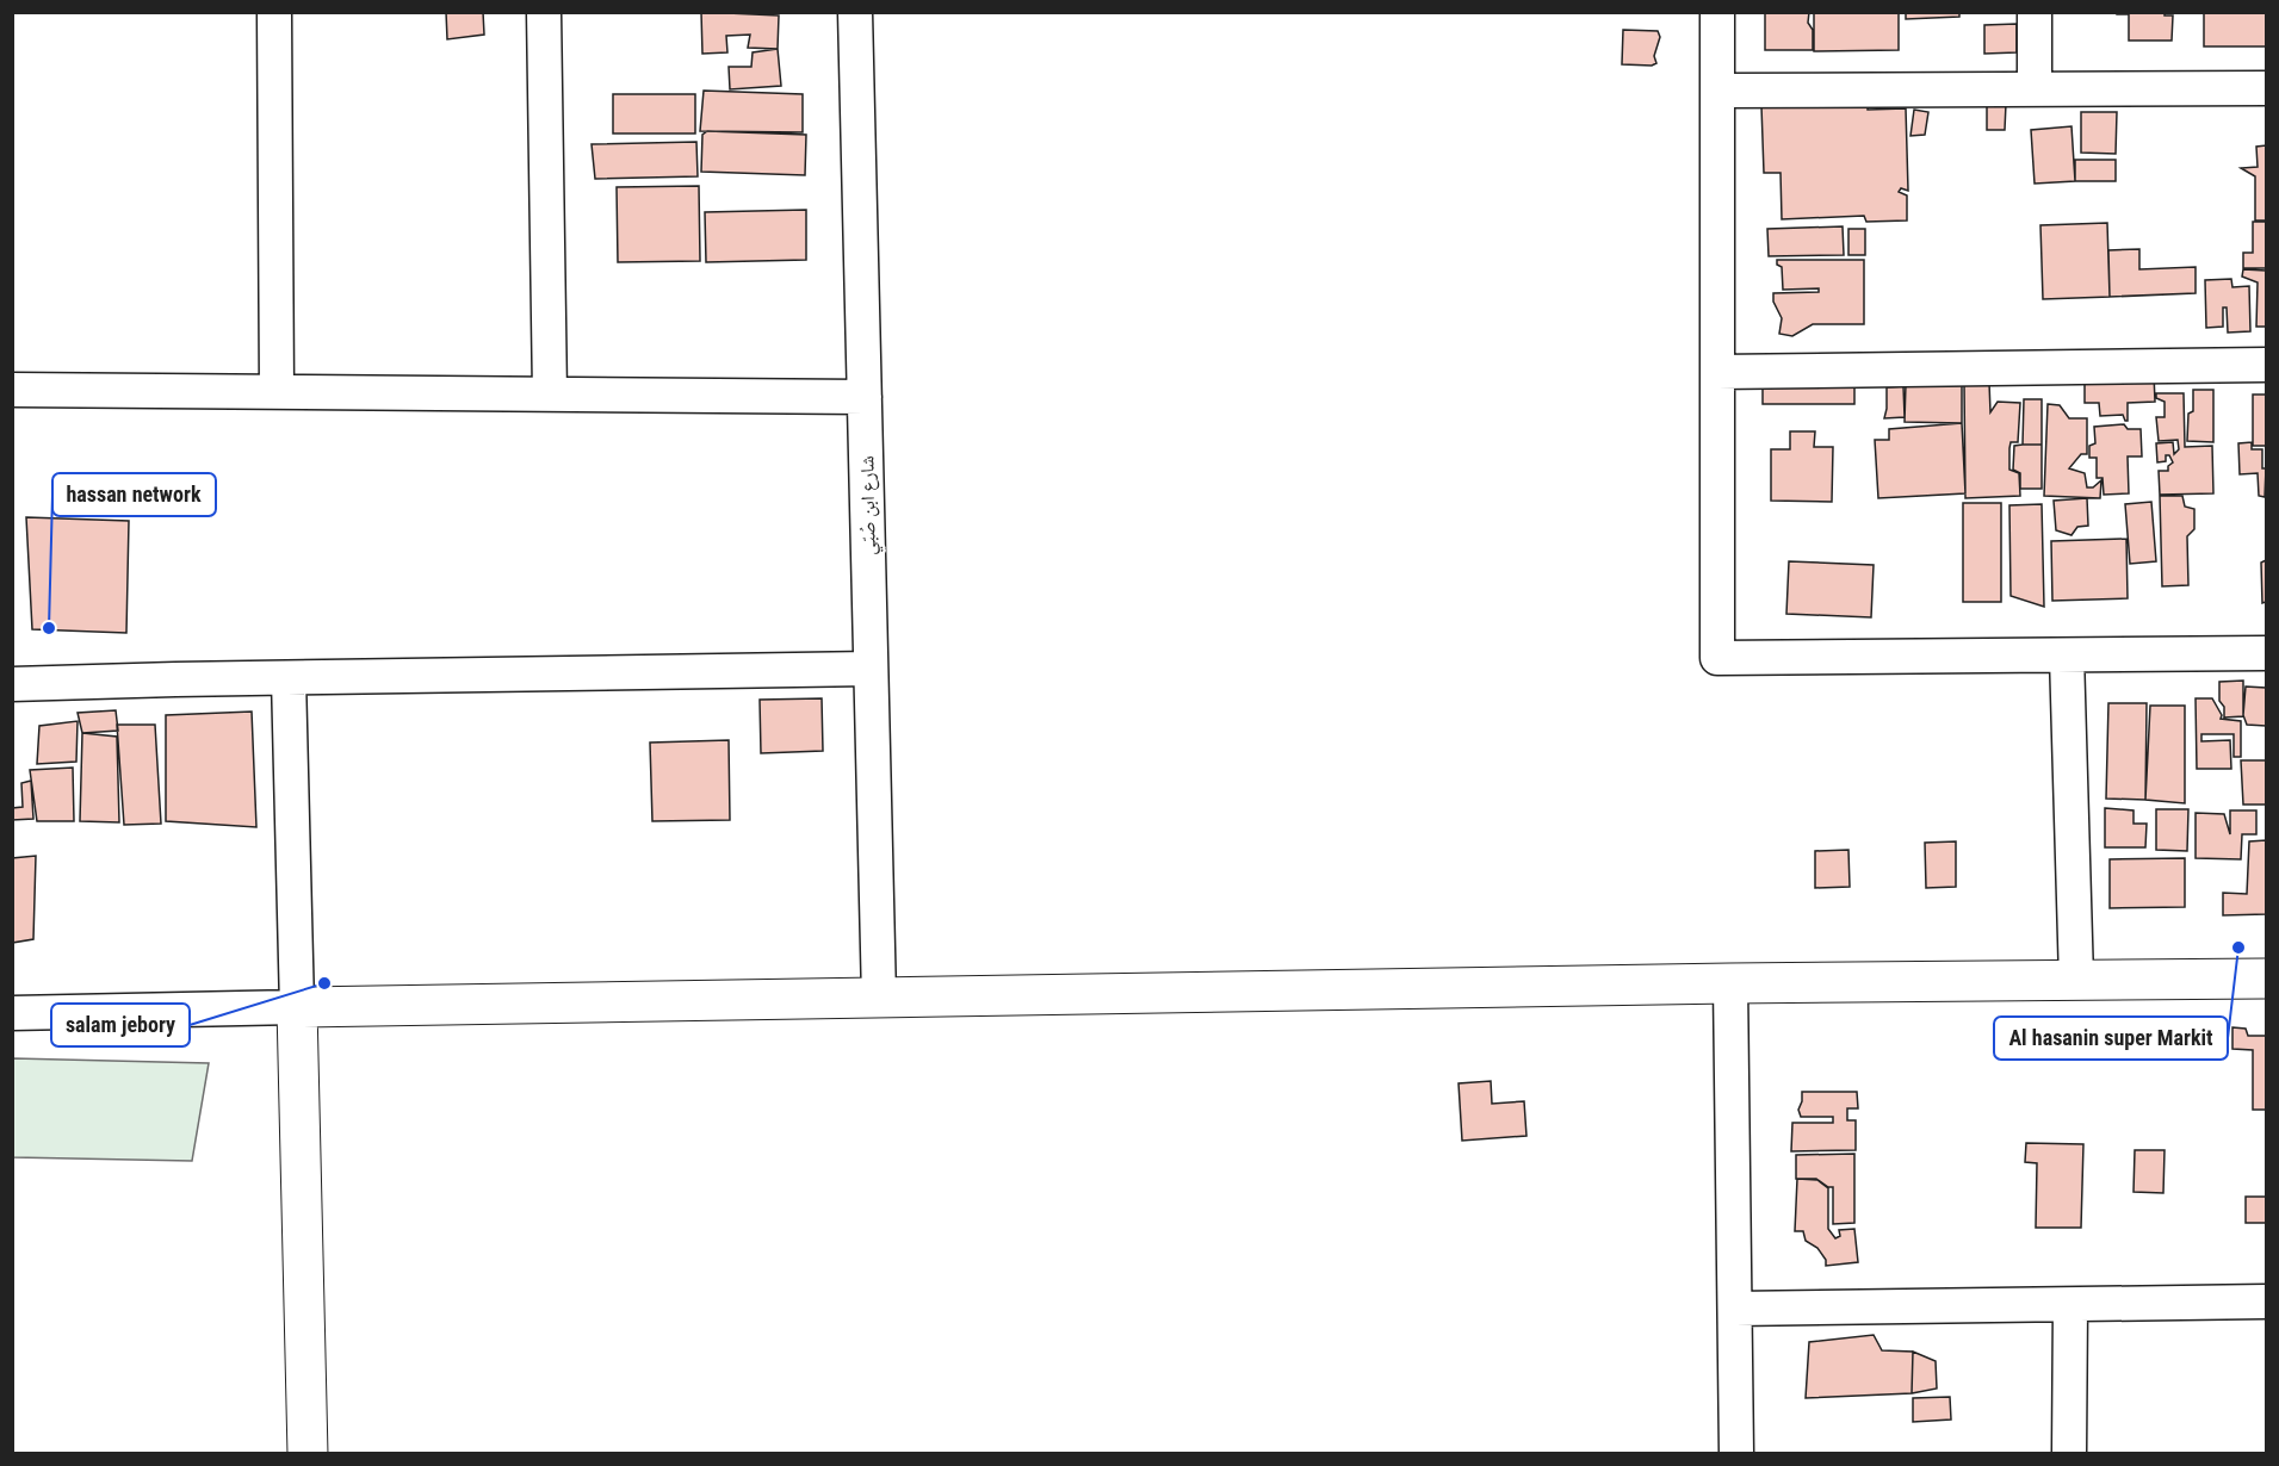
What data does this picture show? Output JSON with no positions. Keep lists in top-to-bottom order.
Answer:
{
  "streets": {
    "street": ["شارع ابن صُبّي"]
  },
  "places": ["hassan network", "Al hasanin super Markit", "salam jebory"]
}
